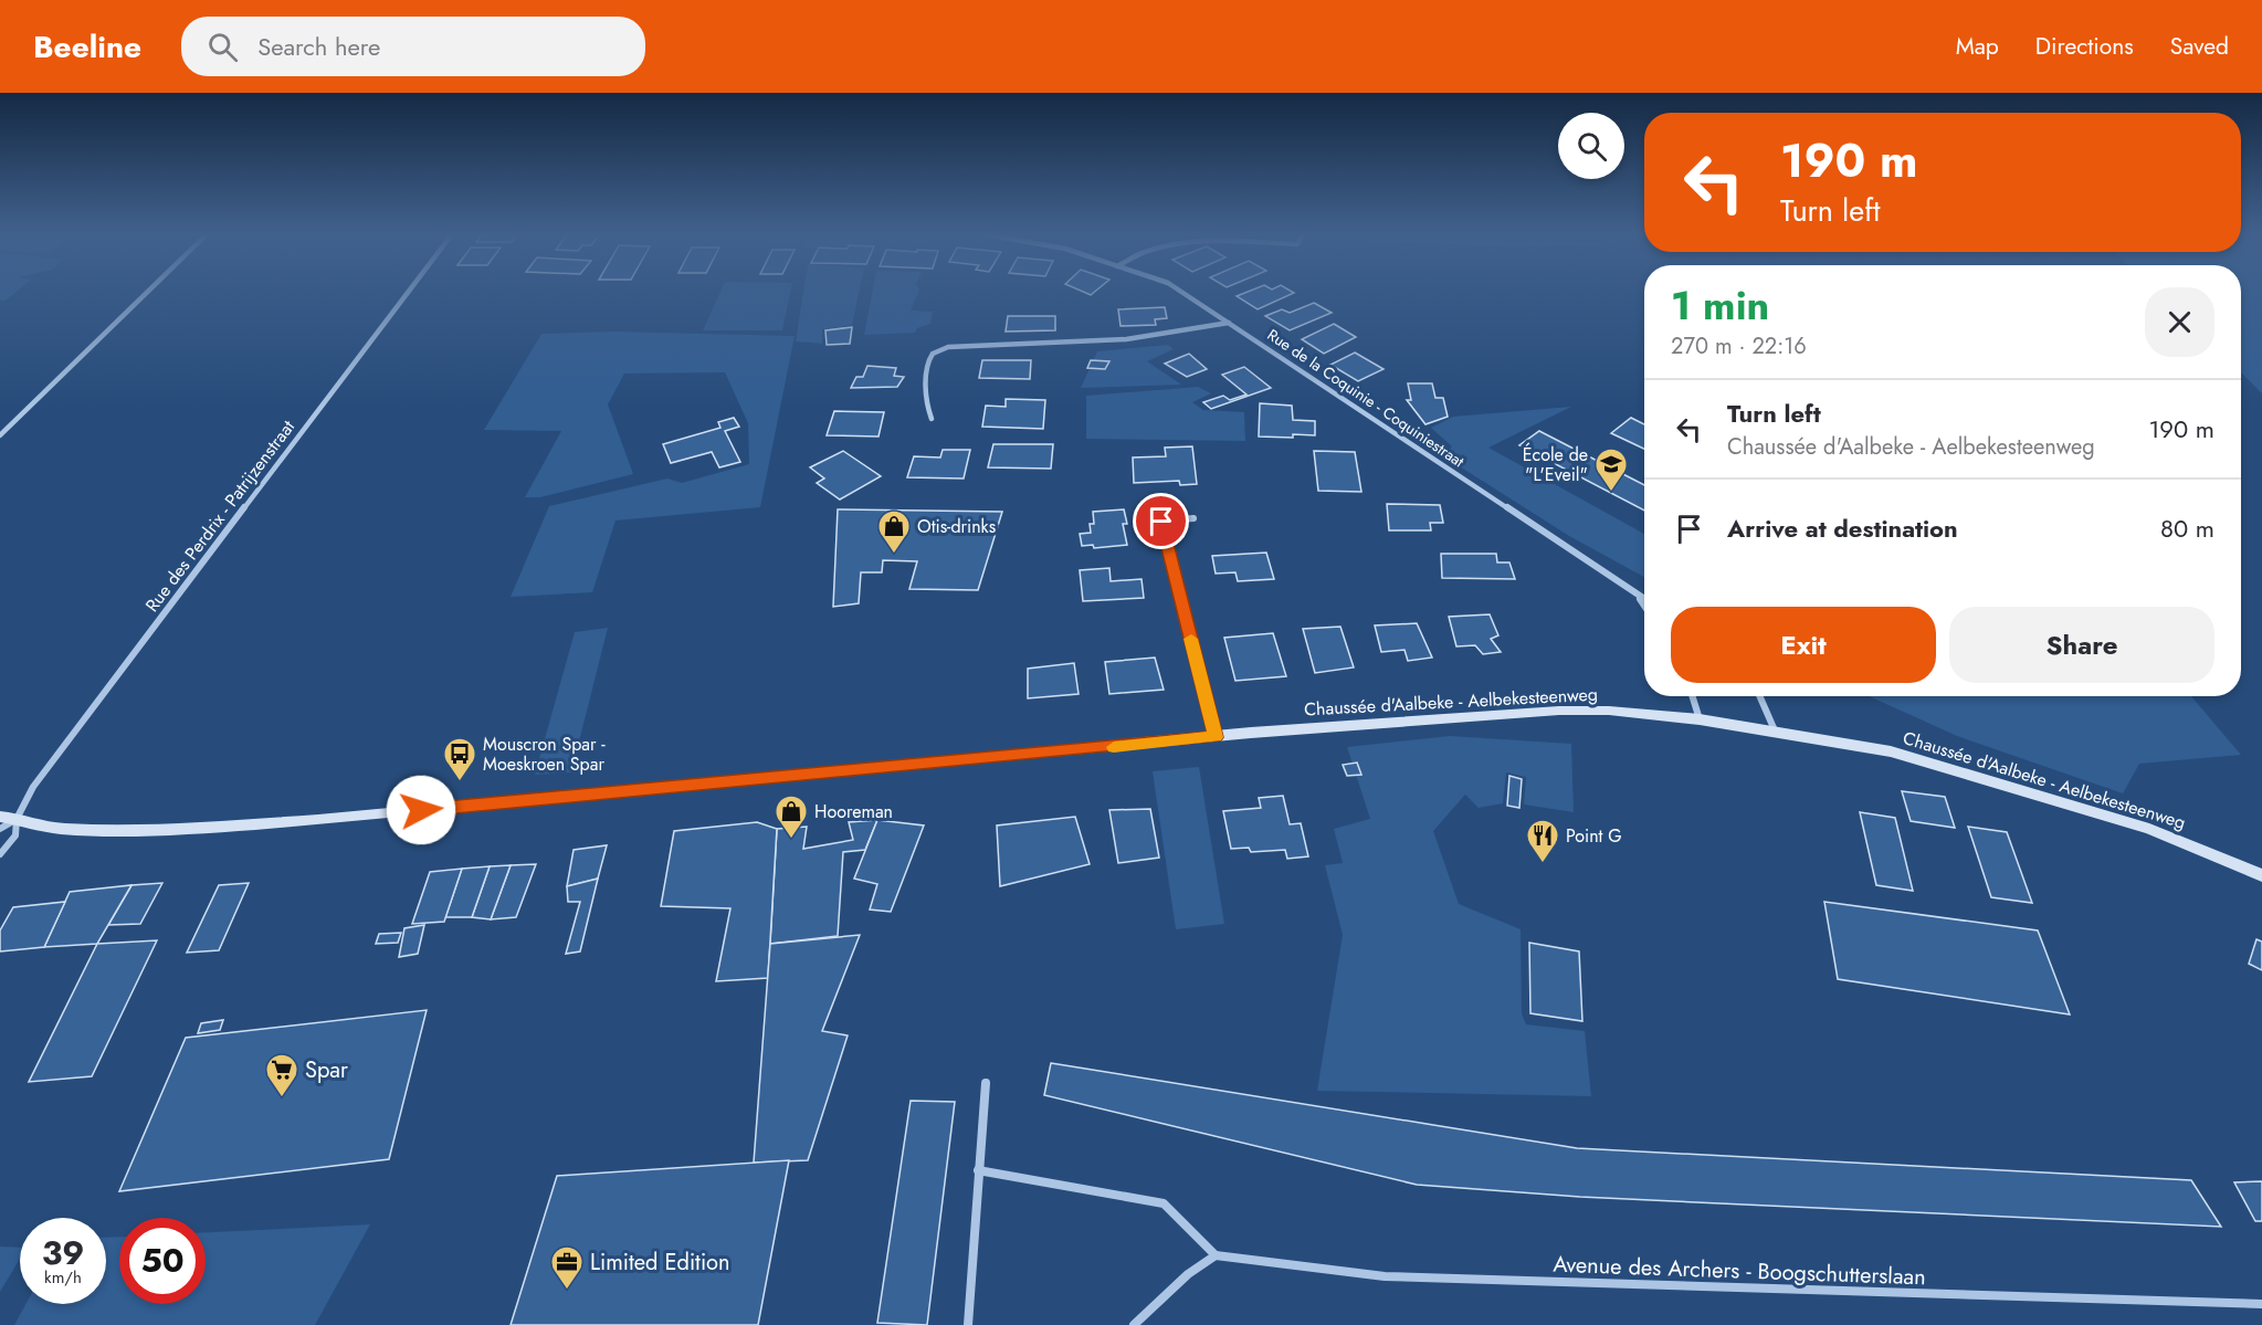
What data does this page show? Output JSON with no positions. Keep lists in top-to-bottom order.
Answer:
{
  "streets": {
    "main road": ["Chaussée d'Aalbeke - Aelbekesteenweg"],
    "street": ["Rue de la Coquinie - Coquiniestraat", "Rue des Perdrix - Patrijzenstraat", "Avenue des Archers - Boogschutterslaan"]
  },
  "crossings": [
    ["Rue des Perdrix - Patrijzenstraat", "Chaussée d'Aalbeke - Aelbekesteenweg"]
  ],
  "places": {
    "school or university": ["École de \"L'Eveil\""],
    "shop": ["Otis-drinks", "Hooreman"],
    "bus stop": ["Mouscron Spar - Moeskroen Spar"],
    "restaurant": ["Point G"],
    "supermarket": ["Spar"],
    "office": ["Limited Edition"]
  },
  "page": {
    "header": "Beeline",
    "search": "Search here",
    "nav": ["Map", "Directions", "Saved"],
    "turn": ["190 m", "Turn left"],
    "heading": ["1 min", "270 m · 22:16"],
    "list": [
      {
        "name": "Turn left",
        "note": "Chaussée d'Aalbeke - Aelbekesteenweg",
        "value": "190 m"
      },
      {
        "name": "Arrive at destination",
        "value": "80 m"
      }
    ],
    "buttons": ["Exit", "Share"],
    "speed": "39 km/h",
    "limit": "50"
  }
}
